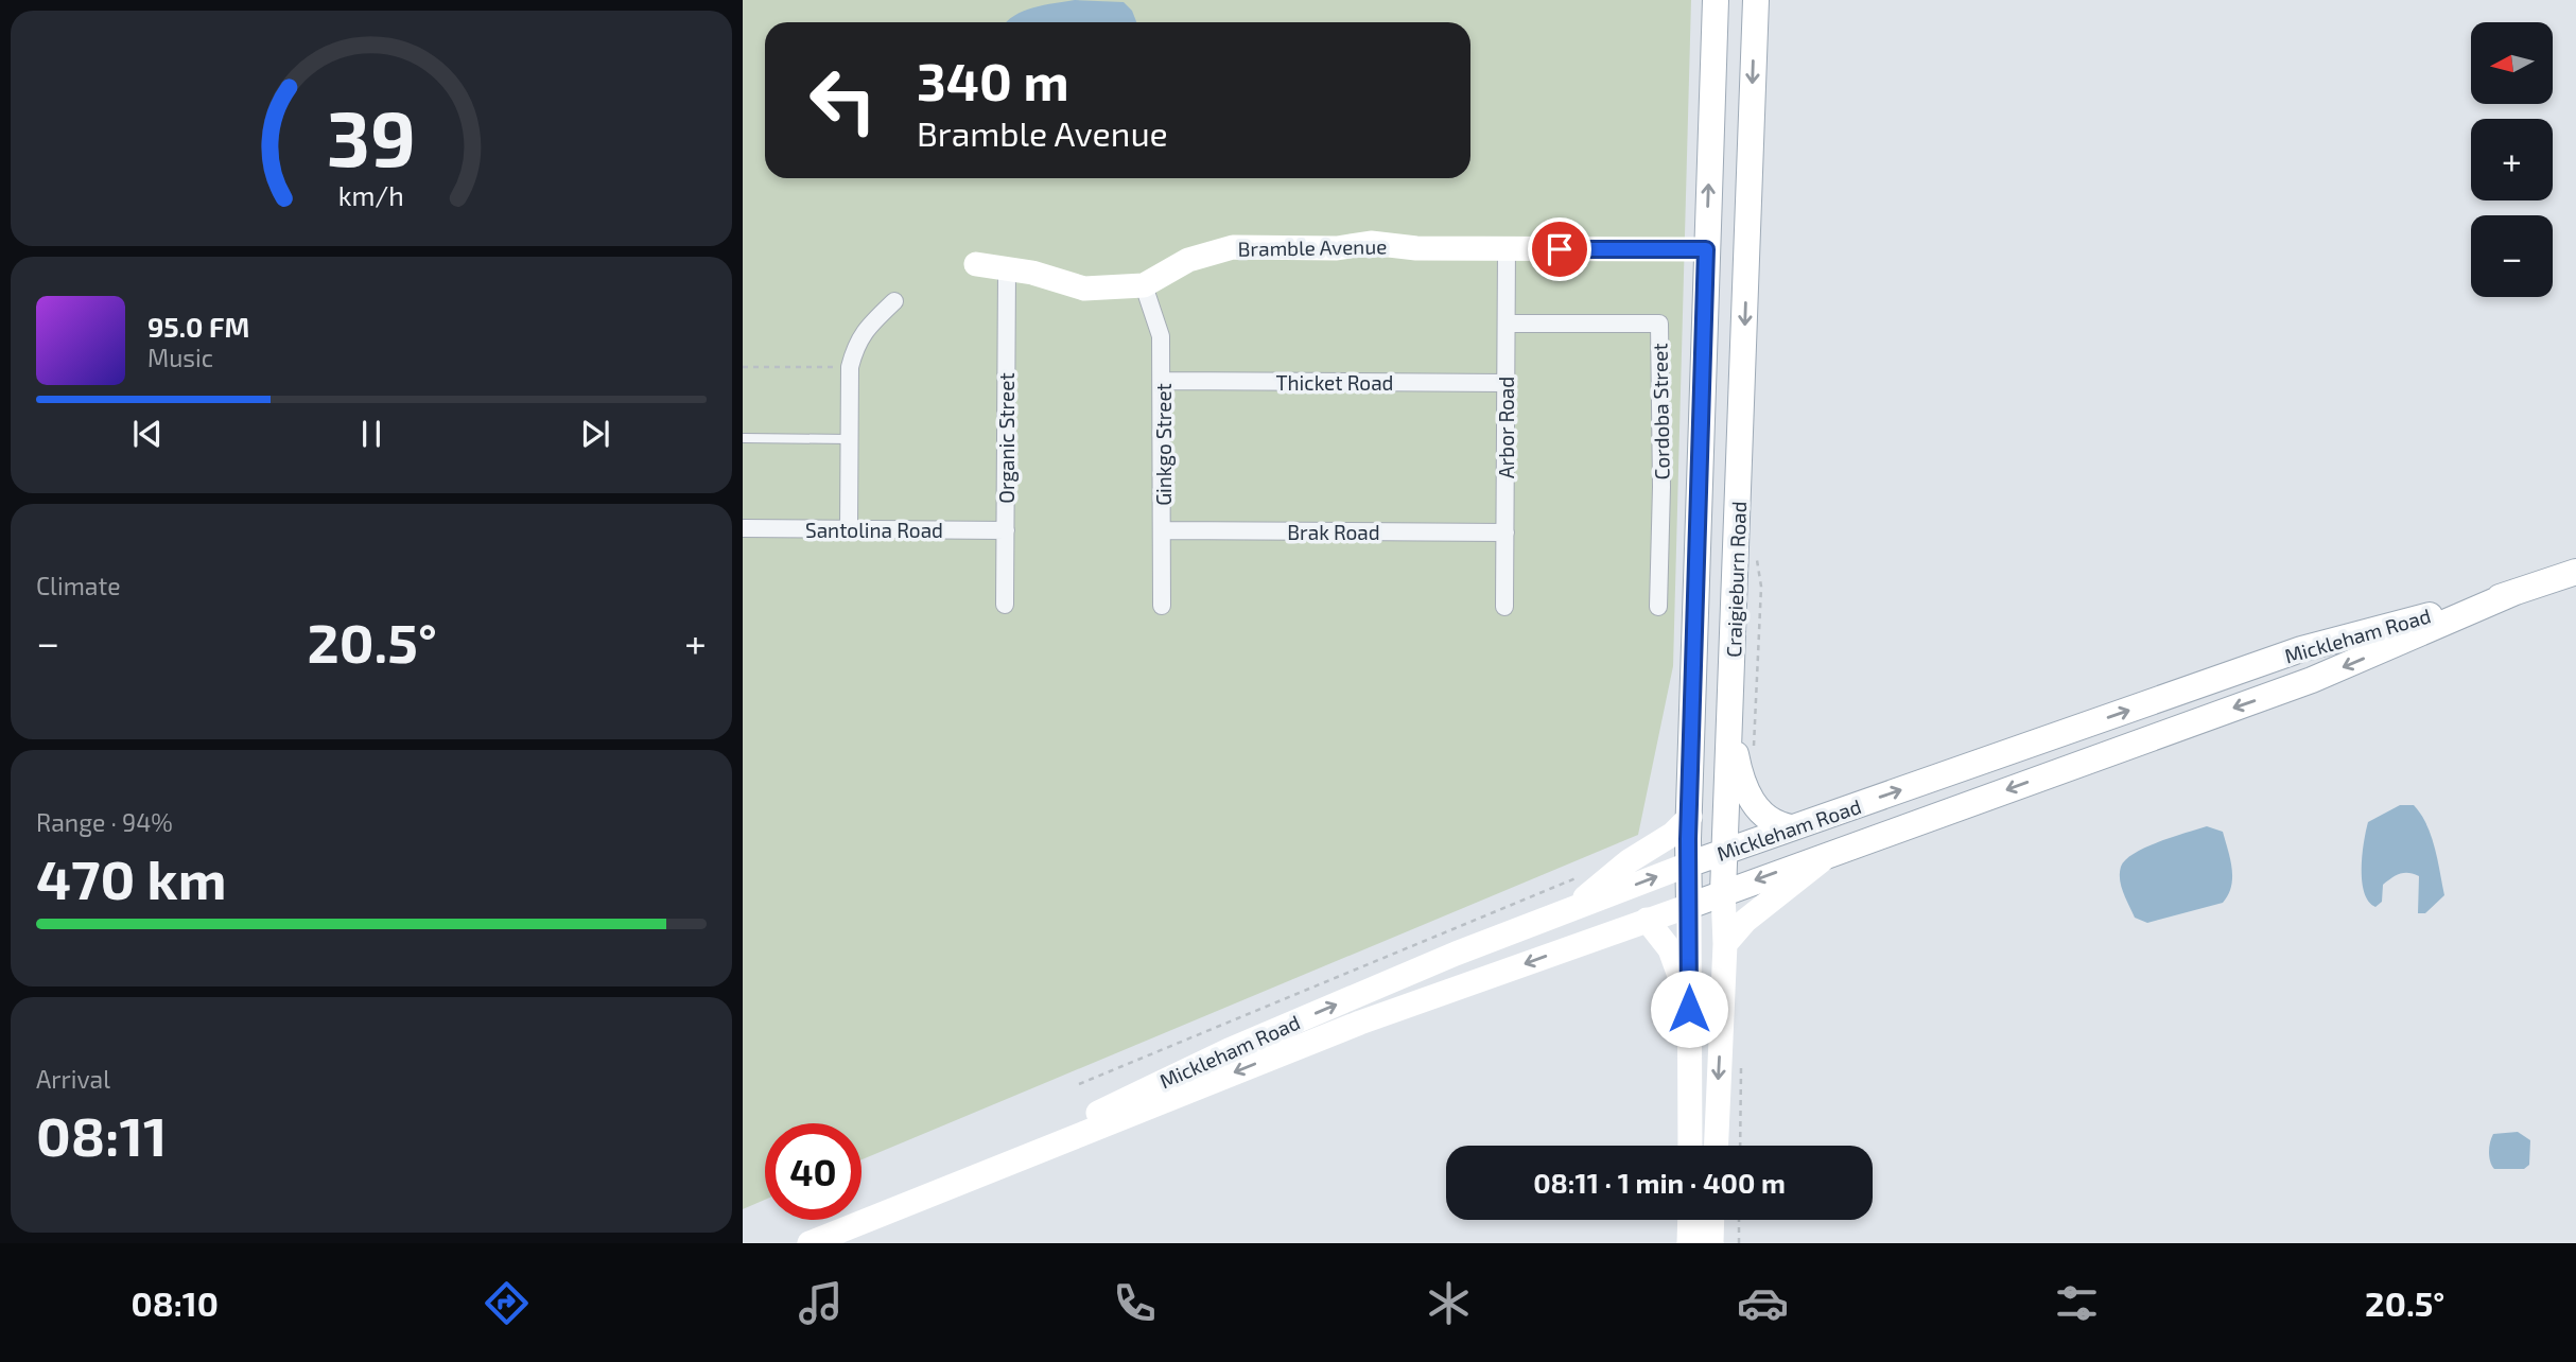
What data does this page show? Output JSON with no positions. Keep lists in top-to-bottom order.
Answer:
{
  "streets": {
    "main road": ["Bramble Avenue", "Craigieburn Road", "Mickleham Road"],
    "street": [
      "Thicket Road",
      "Cordoba Street",
      "Arbor Road",
      "Organic Street",
      "Ginkgo Street",
      "Santolina Road",
      "Brak Road"
    ]
  },
  "crossings": [
    ["Bramble Avenue", "Arbor Road"],
    ["Bramble Avenue", "Organic Street"],
    ["Bramble Avenue", "Ginkgo Street"],
    ["Bramble Avenue", "Craigieburn Road"],
    ["Thicket Road", "Arbor Road"],
    ["Thicket Road", "Ginkgo Street"],
    ["Cordoba Street", "Arbor Road"],
    ["Arbor Road", "Brak Road"],
    ["Organic Street", "Santolina Road"],
    ["Ginkgo Street", "Brak Road"],
    ["Craigieburn Road", "Mickleham Road"]
  ],
  "north": "left",
  "page": {
    "map_buttons": ["+", "−"],
    "turn": ["340 m", "Bramble Avenue"],
    "song": ["95.0 FM", "Music"],
    "tile": [
      "Climate",
      ["Range · 94%", "470 km"],
      ["Arrival", "08:11"]
    ],
    "heat": ["−", "20.5°", "+"],
    "limit": "40",
    "trip": "08:11 · 1 min · 400 m",
    "tabs": ["08:10", "20.5°"],
    "gauge": ["39", "km/h"]
  }
}
